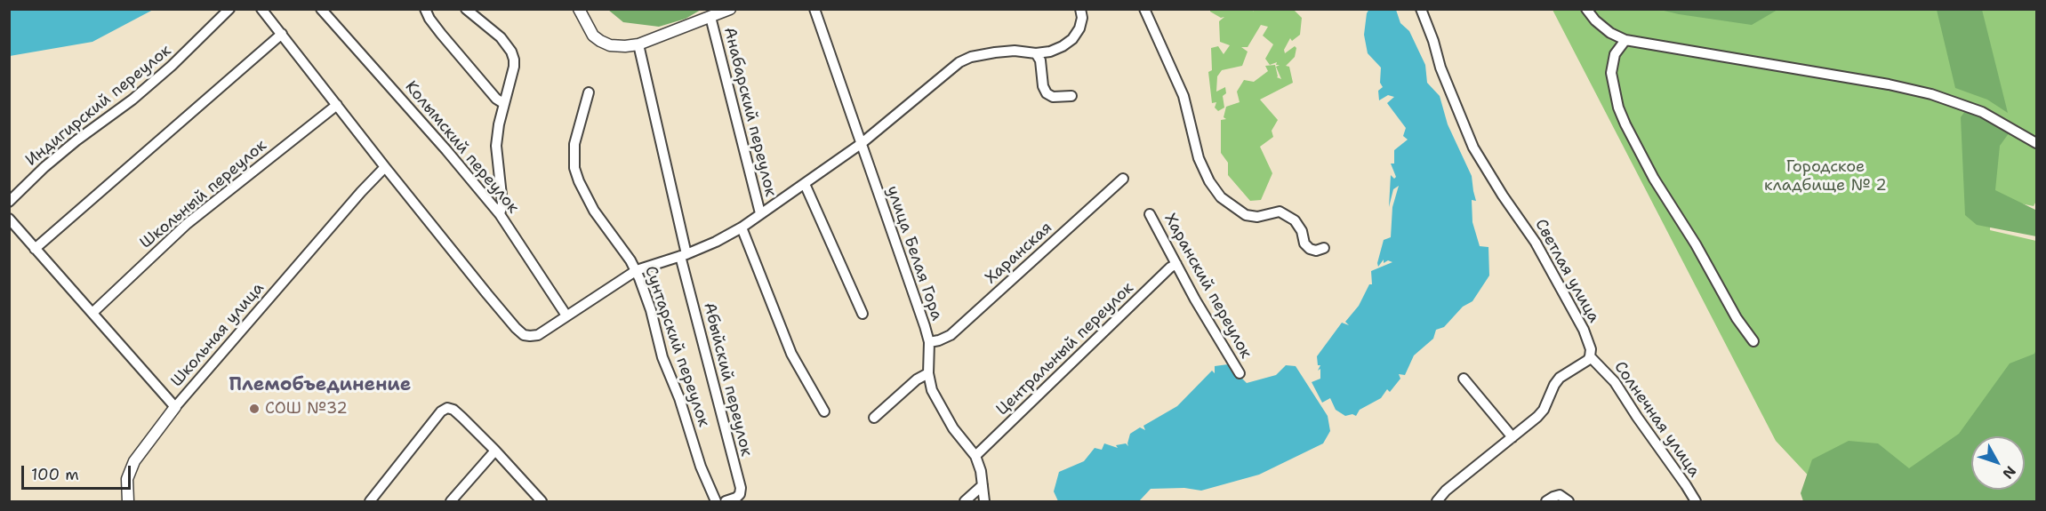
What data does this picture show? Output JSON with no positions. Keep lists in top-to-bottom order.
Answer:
{
  "streets": {
    "street": [
      "Индигирский переулок",
      "Анабарский переулок",
      "Колымский переулок",
      "Школьный переулок",
      "улица Белая Гора",
      "Харанская",
      "Светлая улица",
      "Харанский переулок",
      "Школьная улица",
      "Сунтарский переулок",
      "Центральный переулок",
      "Абыйский переулок",
      "Солнечная улица"
    ]
  },
  "crossings": [
    ["Школьный переулок", "Школьная улица"],
    ["улица Белая Гора", "Харанская"],
    ["улица Белая Гора", "Центральный переулок"],
    ["Светлая улица", "Солнечная улица"],
    ["Харанский переулок", "Центральный переулок"]
  ],
  "districts": ["Племобъединение"],
  "parks": ["Городское кладбище № 2"],
  "places": ["СОШ №32"],
  "scale_bar": "100 m",
  "north": "bottom right"
}
